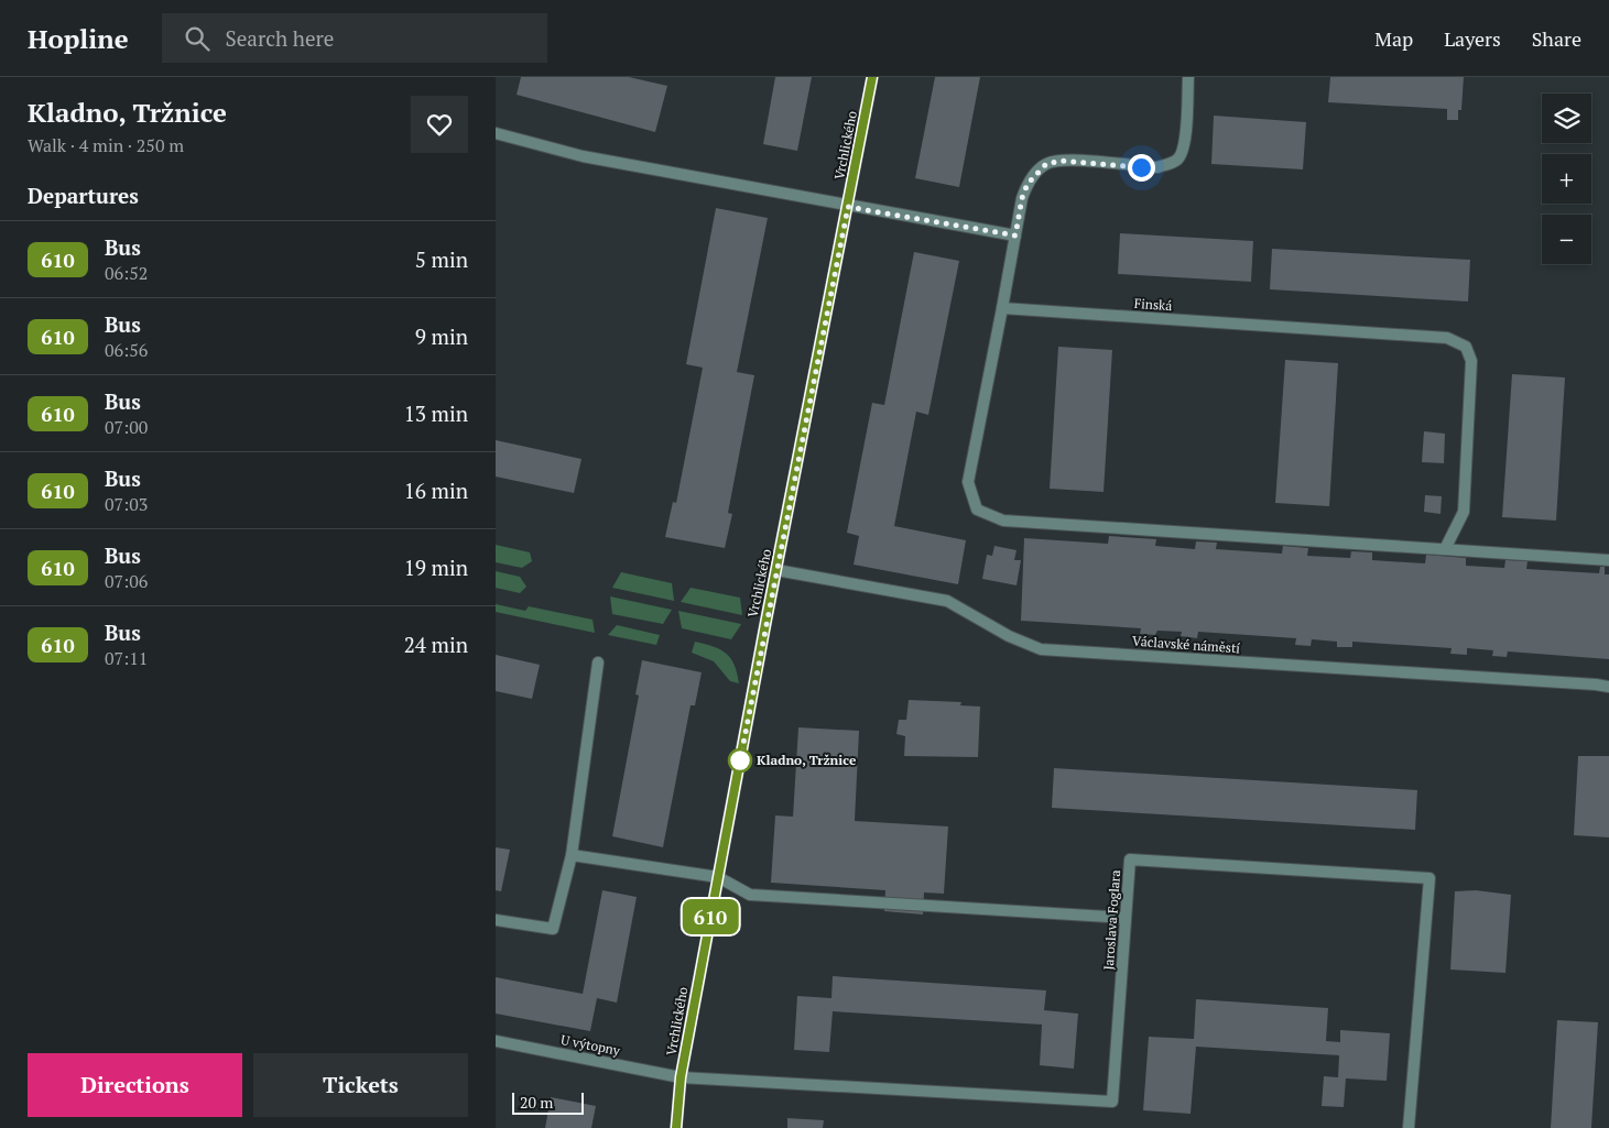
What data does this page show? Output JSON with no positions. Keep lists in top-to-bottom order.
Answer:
{
  "streets": {
    "street": [
      "Vrchlického",
      "Finská",
      "Václavské náměstí",
      "Jaroslava Foglara",
      "U výtopny"
    ]
  },
  "crossings": [
    ["Vrchlického", "Václavské náměstí"],
    ["Vrchlického", "Jaroslava Foglara"],
    ["Vrchlického", "U výtopny"],
    ["Jaroslava Foglara", "U výtopny"]
  ],
  "places": ["Kladno, Tržnice"],
  "lines": ["bus line 610"],
  "scale_bar": "20 m",
  "page": {
    "header": "Hopline",
    "search": "Search here",
    "nav": ["Map", "Layers", "Share"],
    "heading": [
      ["Kladno, Tržnice", "Walk · 4 min · 250 m"],
      "Departures"
    ],
    "on_map": "610",
    "map_buttons": ["+", "−"],
    "list": [
      {
        "mark": "610",
        "name": "Bus",
        "note": "06:52",
        "value": "5 min"
      },
      {
        "mark": "610",
        "name": "Bus",
        "note": "06:56",
        "value": "9 min"
      },
      {
        "mark": "610",
        "name": "Bus",
        "note": "07:00",
        "value": "13 min"
      },
      {
        "mark": "610",
        "name": "Bus",
        "note": "07:03",
        "value": "16 min"
      },
      {
        "mark": "610",
        "name": "Bus",
        "note": "07:06",
        "value": "19 min"
      },
      {
        "mark": "610",
        "name": "Bus",
        "note": "07:11",
        "value": "24 min"
      }
    ],
    "buttons": ["Directions", "Tickets"],
    "scale": "20 m"
  }
}
